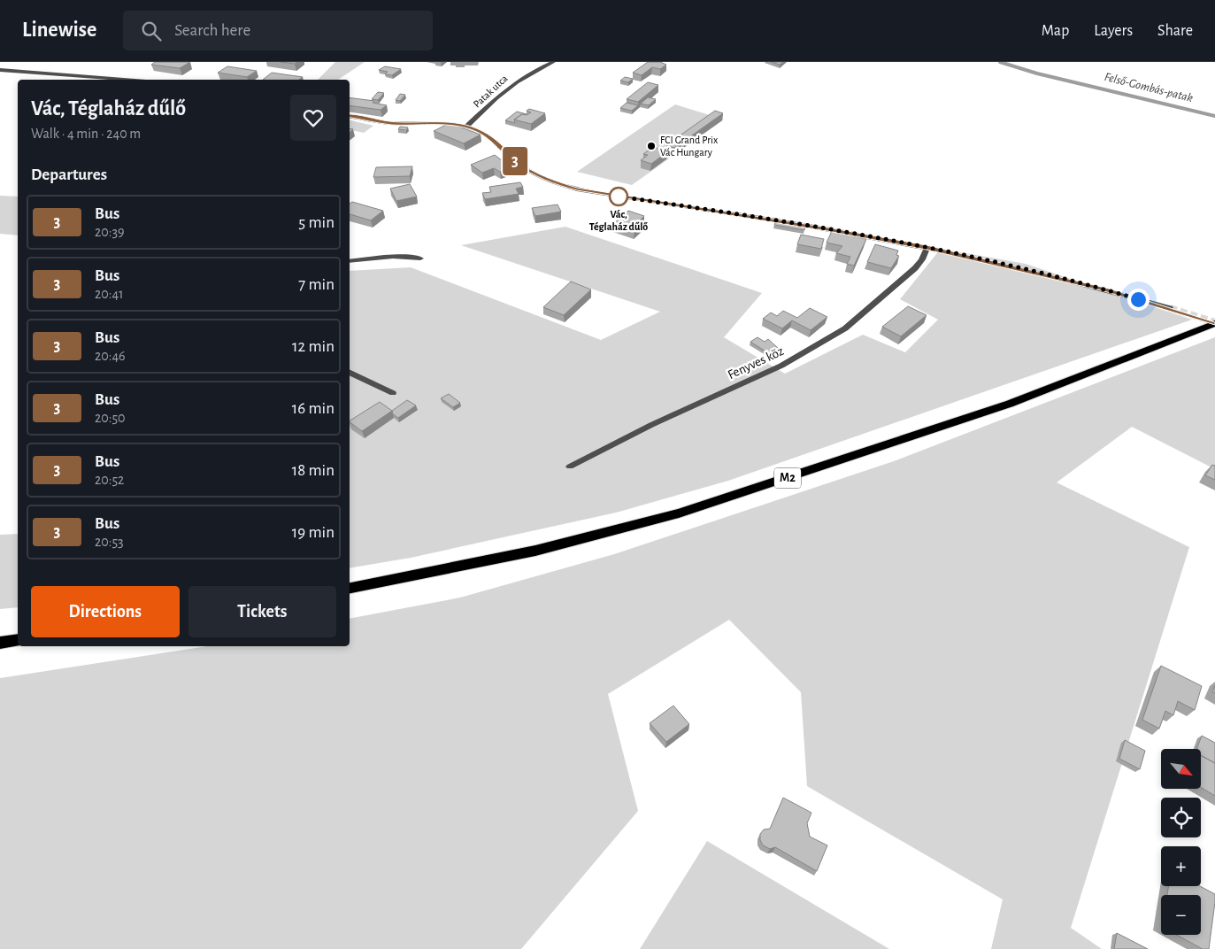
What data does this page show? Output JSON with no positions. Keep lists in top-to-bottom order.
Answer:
{
  "streets": {
    "highway": ["M2"],
    "street": ["Patak utca", "Fenyves köz"]
  },
  "water": ["Felső-Gombás-patak"],
  "places": ["FCI Grand Prix Vác Hungary", "Vác, Téglaház dűlő"],
  "lines": ["bus line 3"],
  "north": "bottom right",
  "page": {
    "header": "Linewise",
    "search": "Search here",
    "nav": ["Map", "Layers", "Share"],
    "on_map": "3",
    "heading": [
      ["Vác, Téglaház dűlő", "Walk · 4 min · 240 m"],
      "Departures"
    ],
    "list": [
      {
        "mark": "3",
        "name": "Bus",
        "note": "20:39",
        "value": "5 min"
      },
      {
        "mark": "3",
        "name": "Bus",
        "note": "20:41",
        "value": "7 min"
      },
      {
        "mark": "3",
        "name": "Bus",
        "note": "20:46",
        "value": "12 min"
      },
      {
        "mark": "3",
        "name": "Bus",
        "note": "20:50",
        "value": "16 min"
      },
      {
        "mark": "3",
        "name": "Bus",
        "note": "20:52",
        "value": "18 min"
      },
      {
        "mark": "3",
        "name": "Bus",
        "note": "20:53",
        "value": "19 min"
      }
    ],
    "buttons": ["Directions", "Tickets"],
    "map_buttons": ["+", "−"]
  }
}
